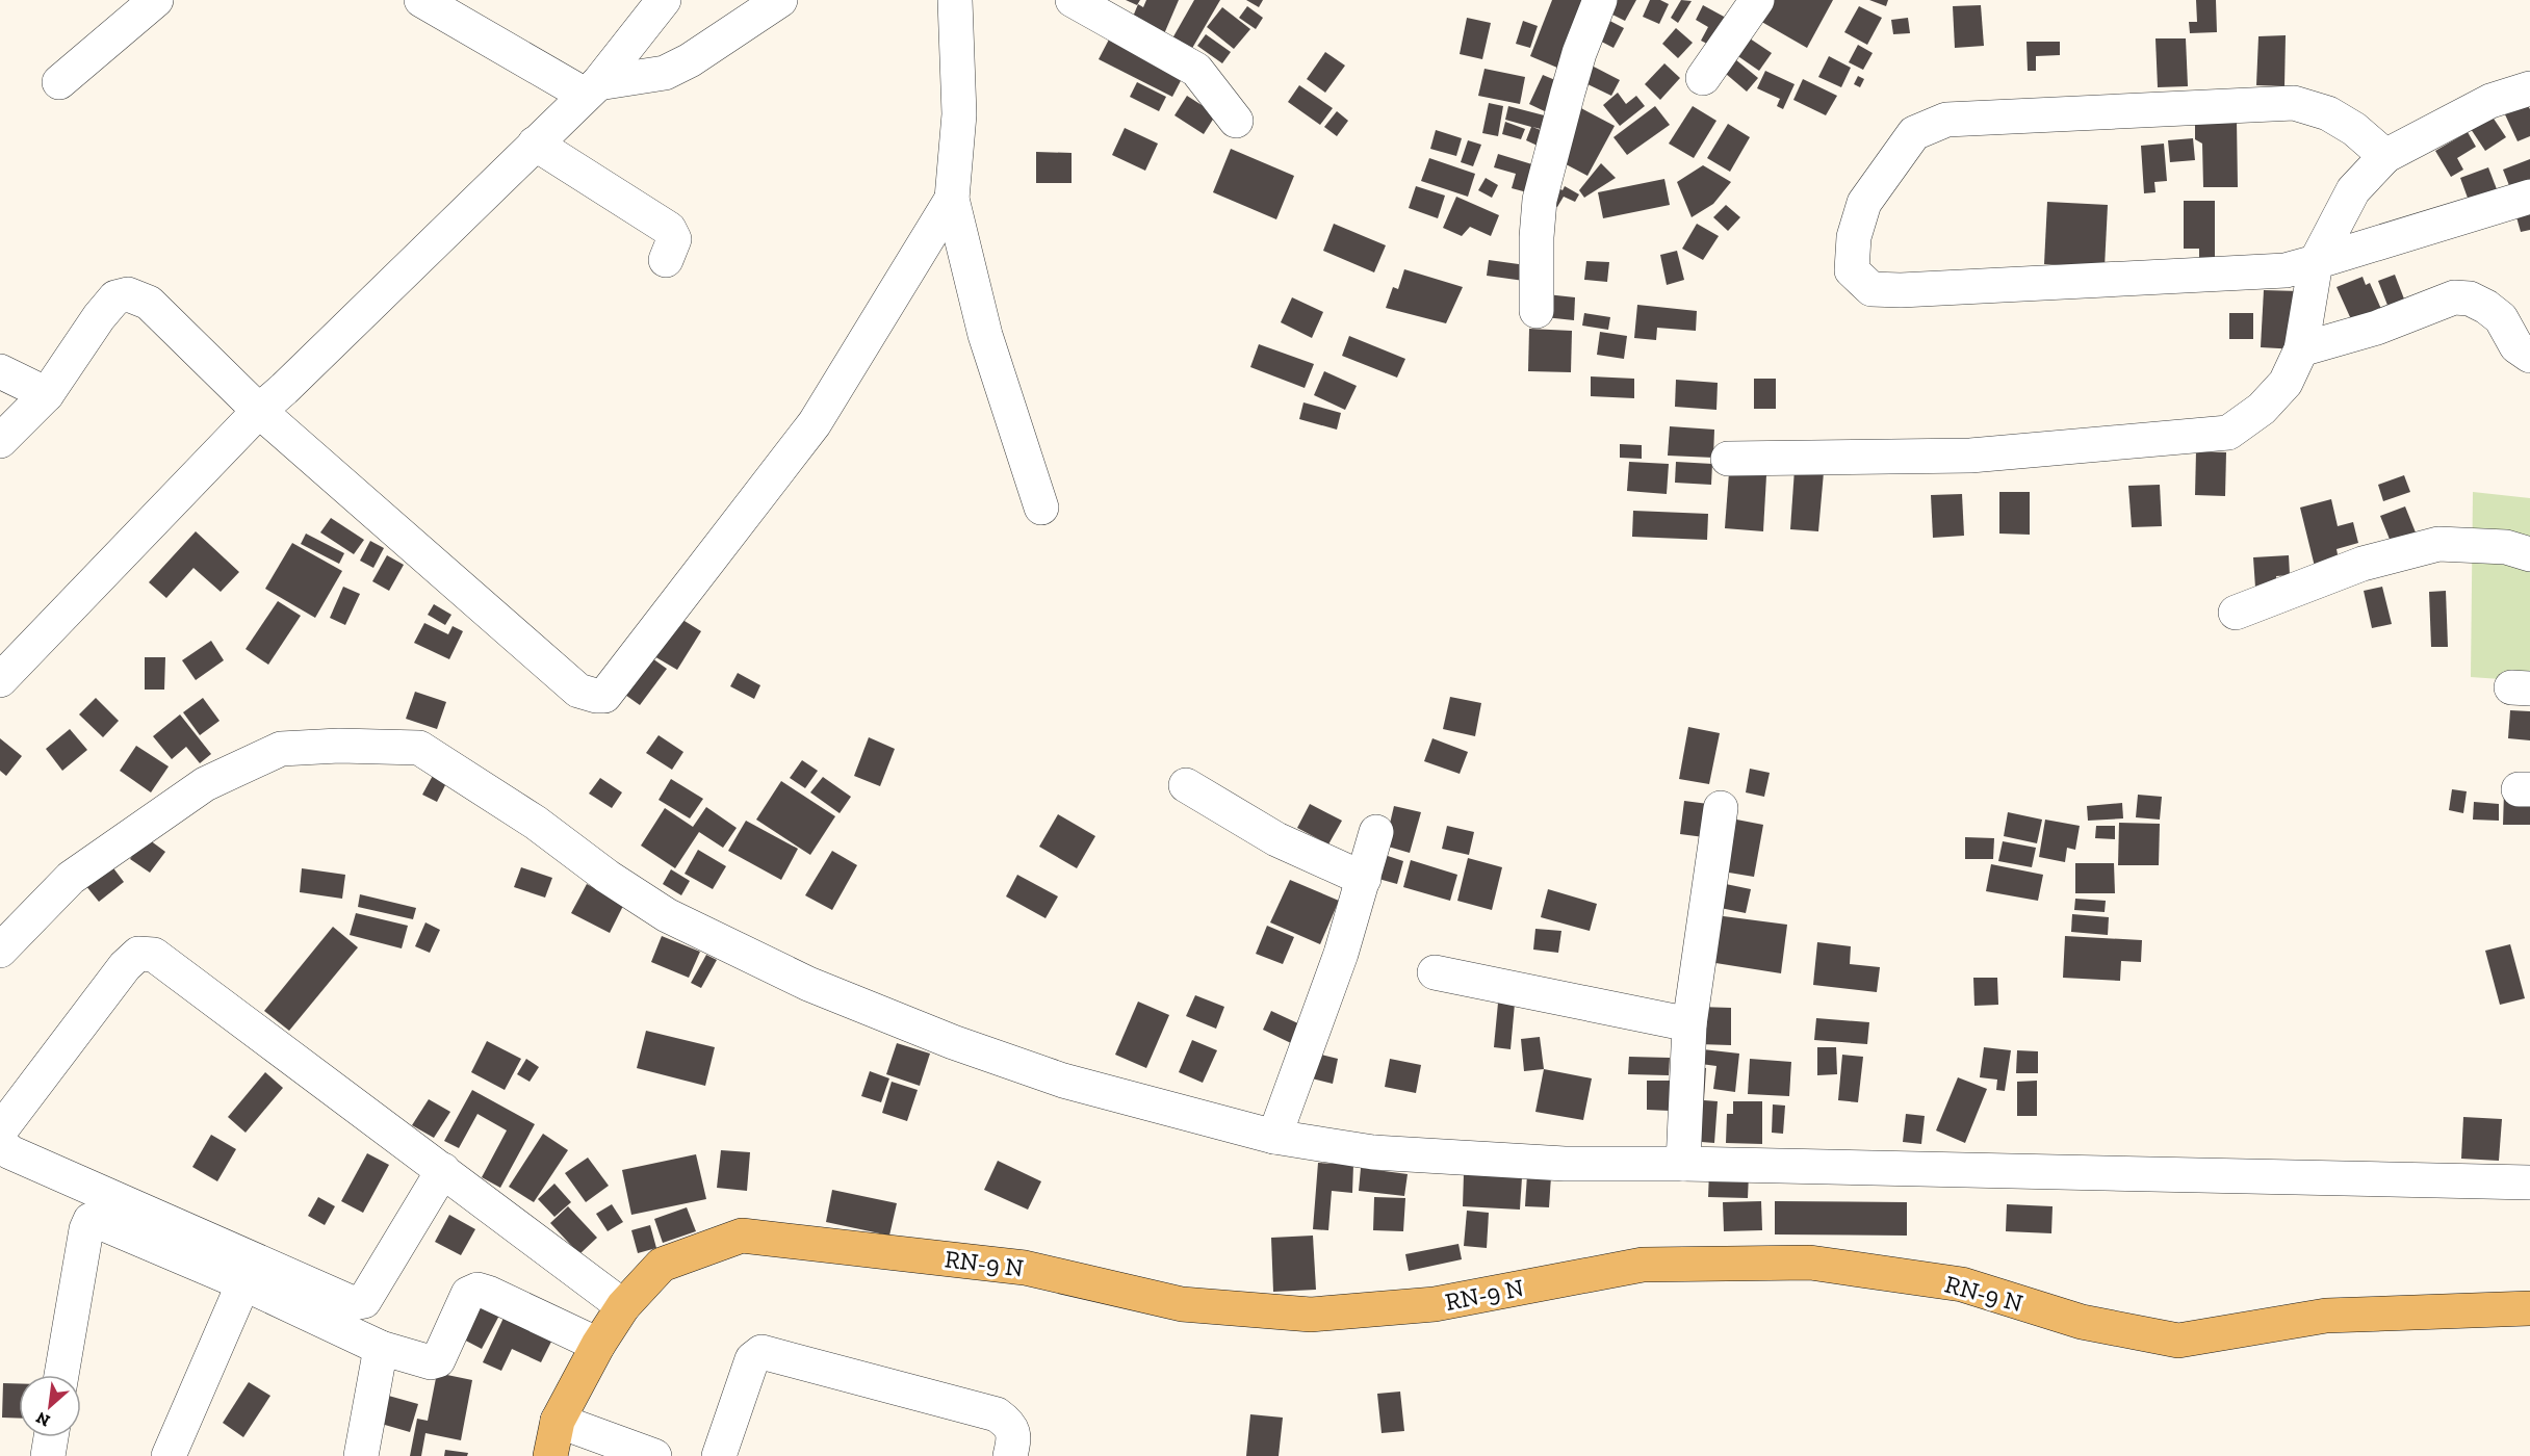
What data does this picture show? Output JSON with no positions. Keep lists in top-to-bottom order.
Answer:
{
  "streets": {
    "main road": ["RN-9 N"]
  },
  "north": "bottom left"
}
